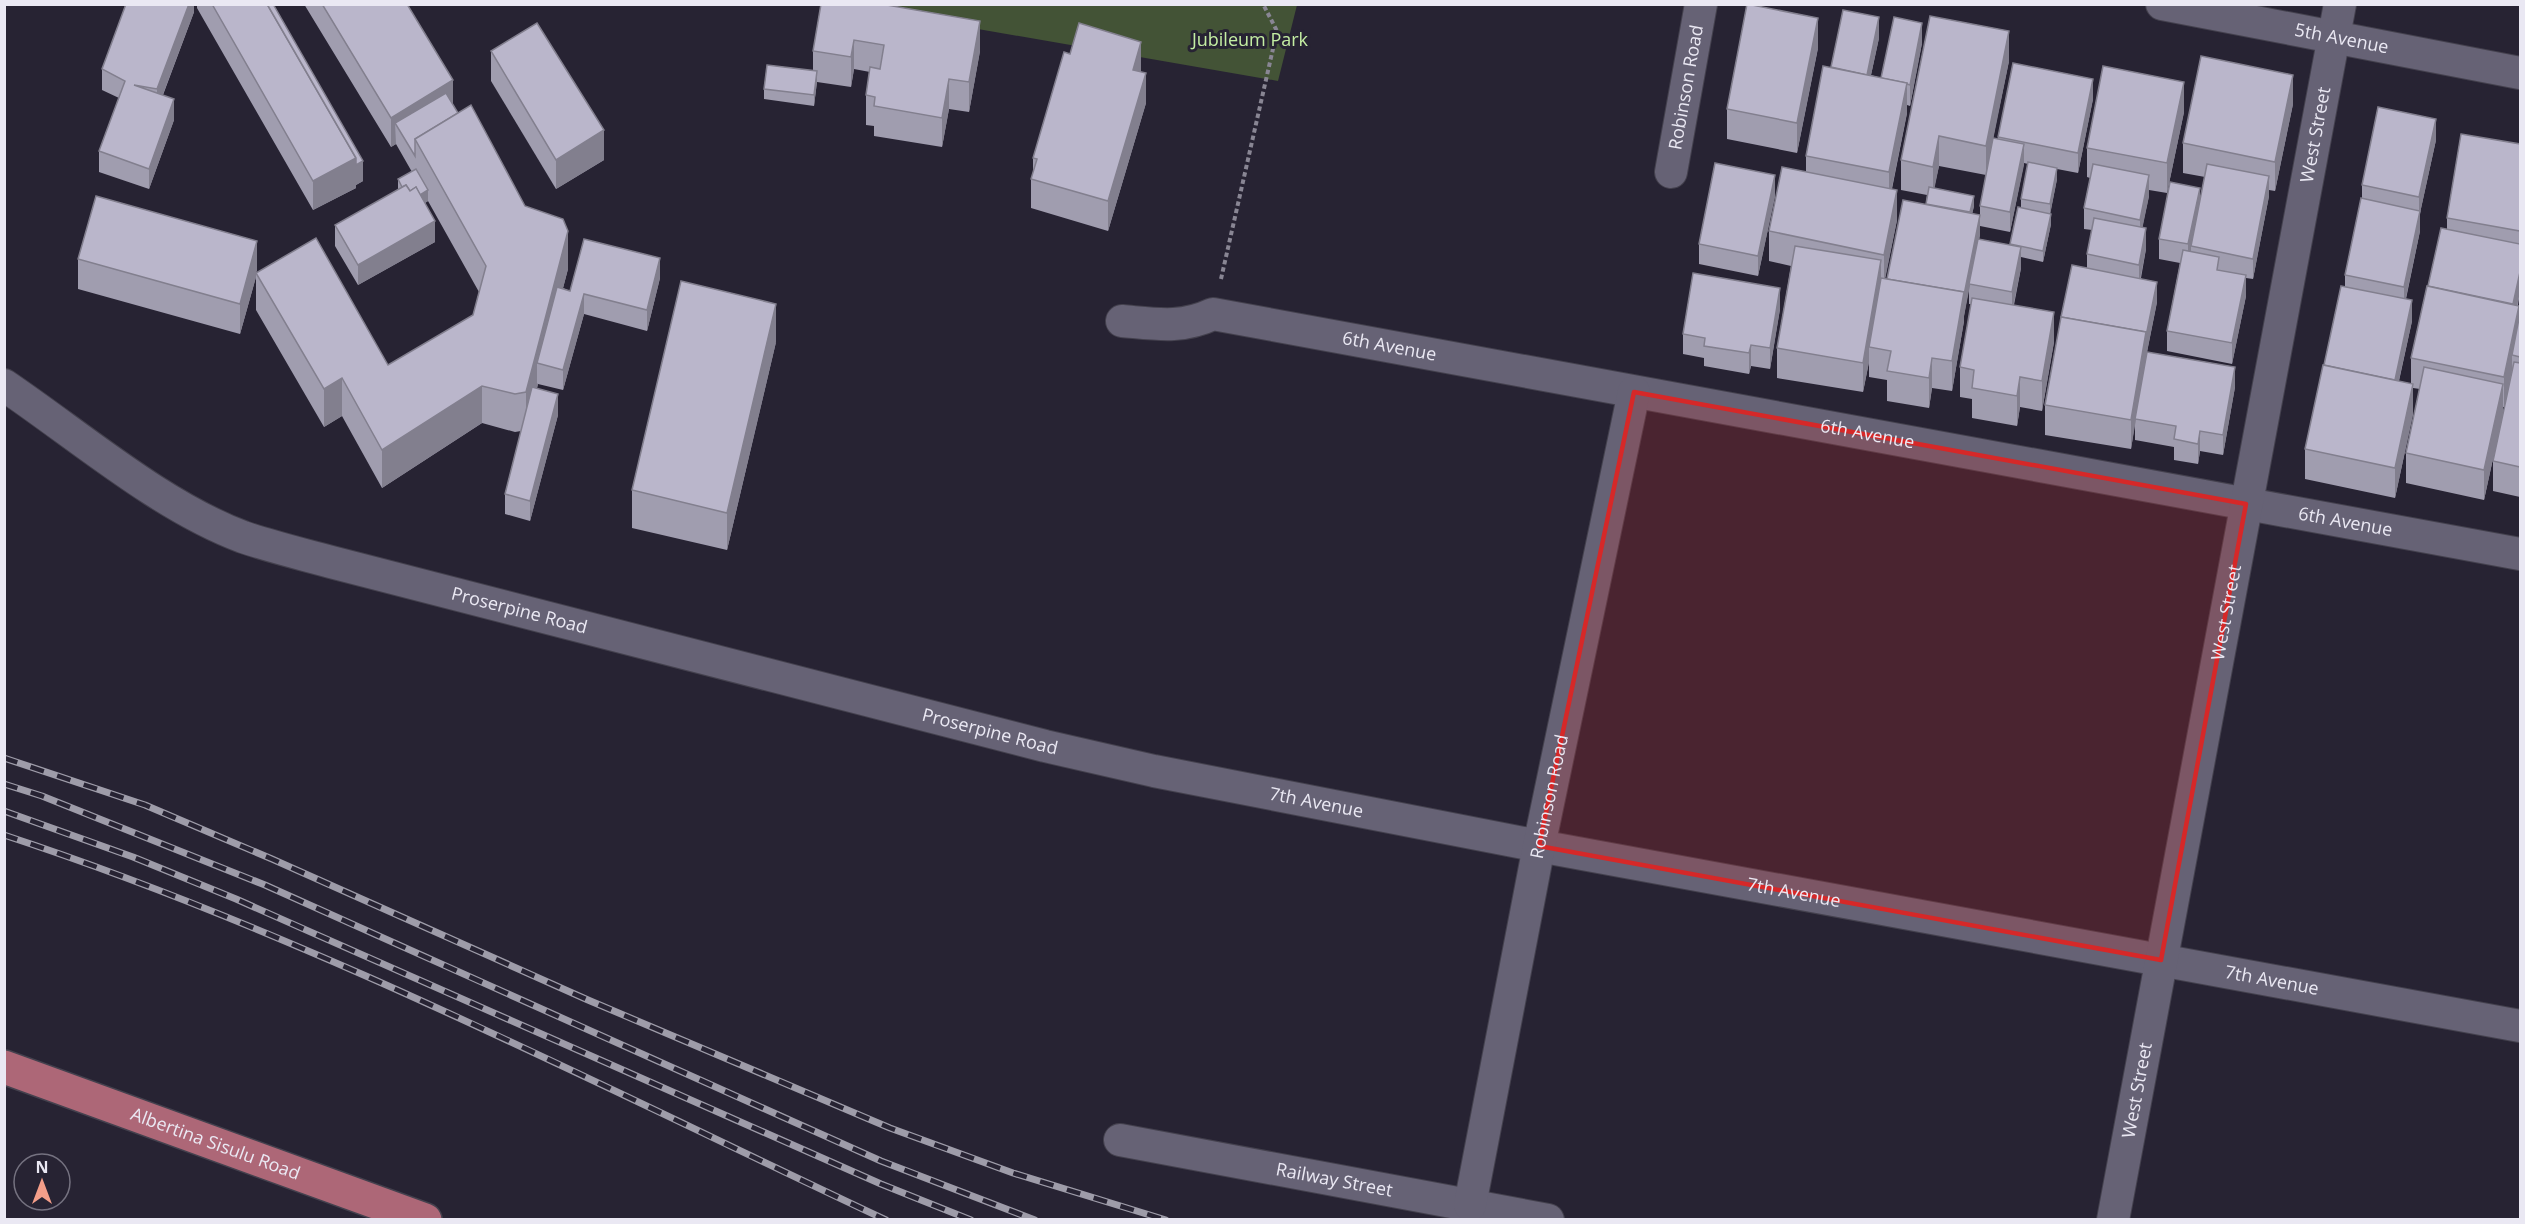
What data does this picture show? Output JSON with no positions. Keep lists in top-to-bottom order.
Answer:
{
  "streets": {
    "main road": ["Albertina Sisulu Road"],
    "street": [
      "5th Avenue",
      "Robinson Road",
      "West Street",
      "6th Avenue",
      "Proserpine Road",
      "7th Avenue",
      "Railway Street"
    ]
  },
  "crossings": [
    ["5th Avenue", "West Street"],
    ["Robinson Road", "6th Avenue"],
    ["Robinson Road", "7th Avenue"],
    ["Robinson Road", "Railway Street"],
    ["West Street", "6th Avenue"],
    ["West Street", "7th Avenue"],
    ["Proserpine Road", "7th Avenue"]
  ],
  "parks": ["Jubileum Park"],
  "north": "top"
}
